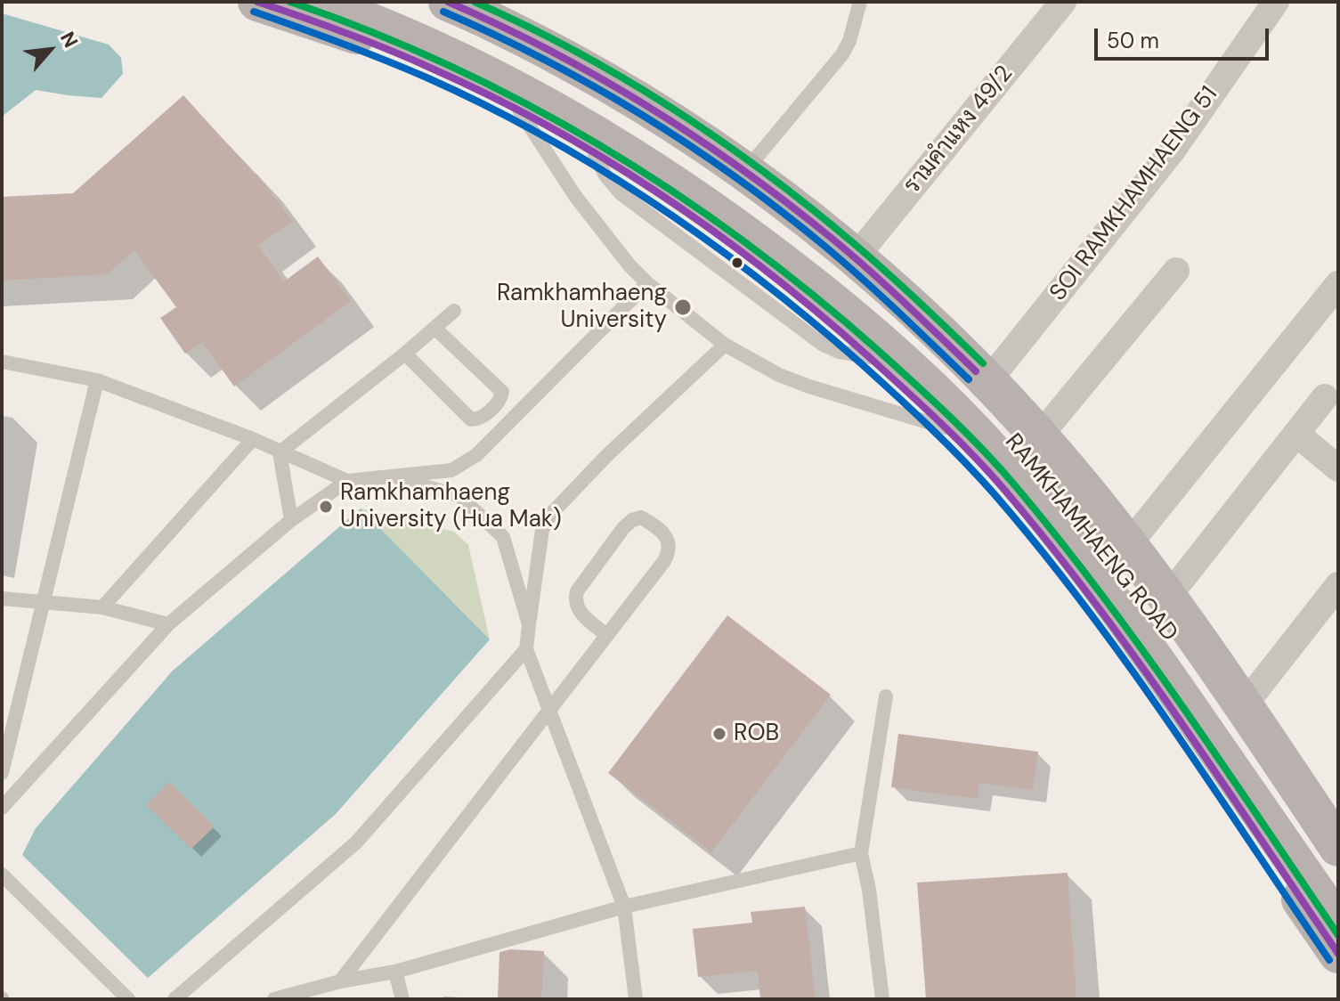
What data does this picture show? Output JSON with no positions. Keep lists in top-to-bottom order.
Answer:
{
  "streets": {
    "main road": ["RAMKHAMHAENG ROAD"],
    "street": ["รามคำแหง 49/2", "SOI RAMKHAMHAENG 51"]
  },
  "crossings": [
    ["รามคำแหง 49/2", "RAMKHAMHAENG ROAD"],
    ["SOI RAMKHAMHAENG 51", "RAMKHAMHAENG ROAD"]
  ],
  "places": ["Ramkhamhaeng University", "Ramkhamhaeng University (Hua Mak)", "ROB"],
  "scale_bar": "50 m",
  "north": "top right"
}
